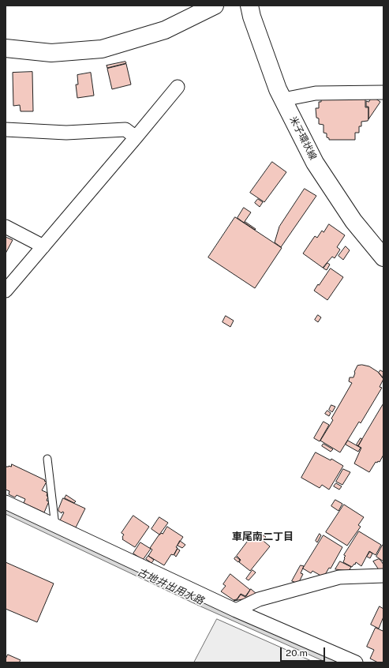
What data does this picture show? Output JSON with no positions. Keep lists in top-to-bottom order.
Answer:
{
  "streets": {
    "main road": ["米子環状線"]
  },
  "districts": ["車尾南二丁目"],
  "water": ["古地井出用水路"],
  "scale_bar": "20 m"
}
